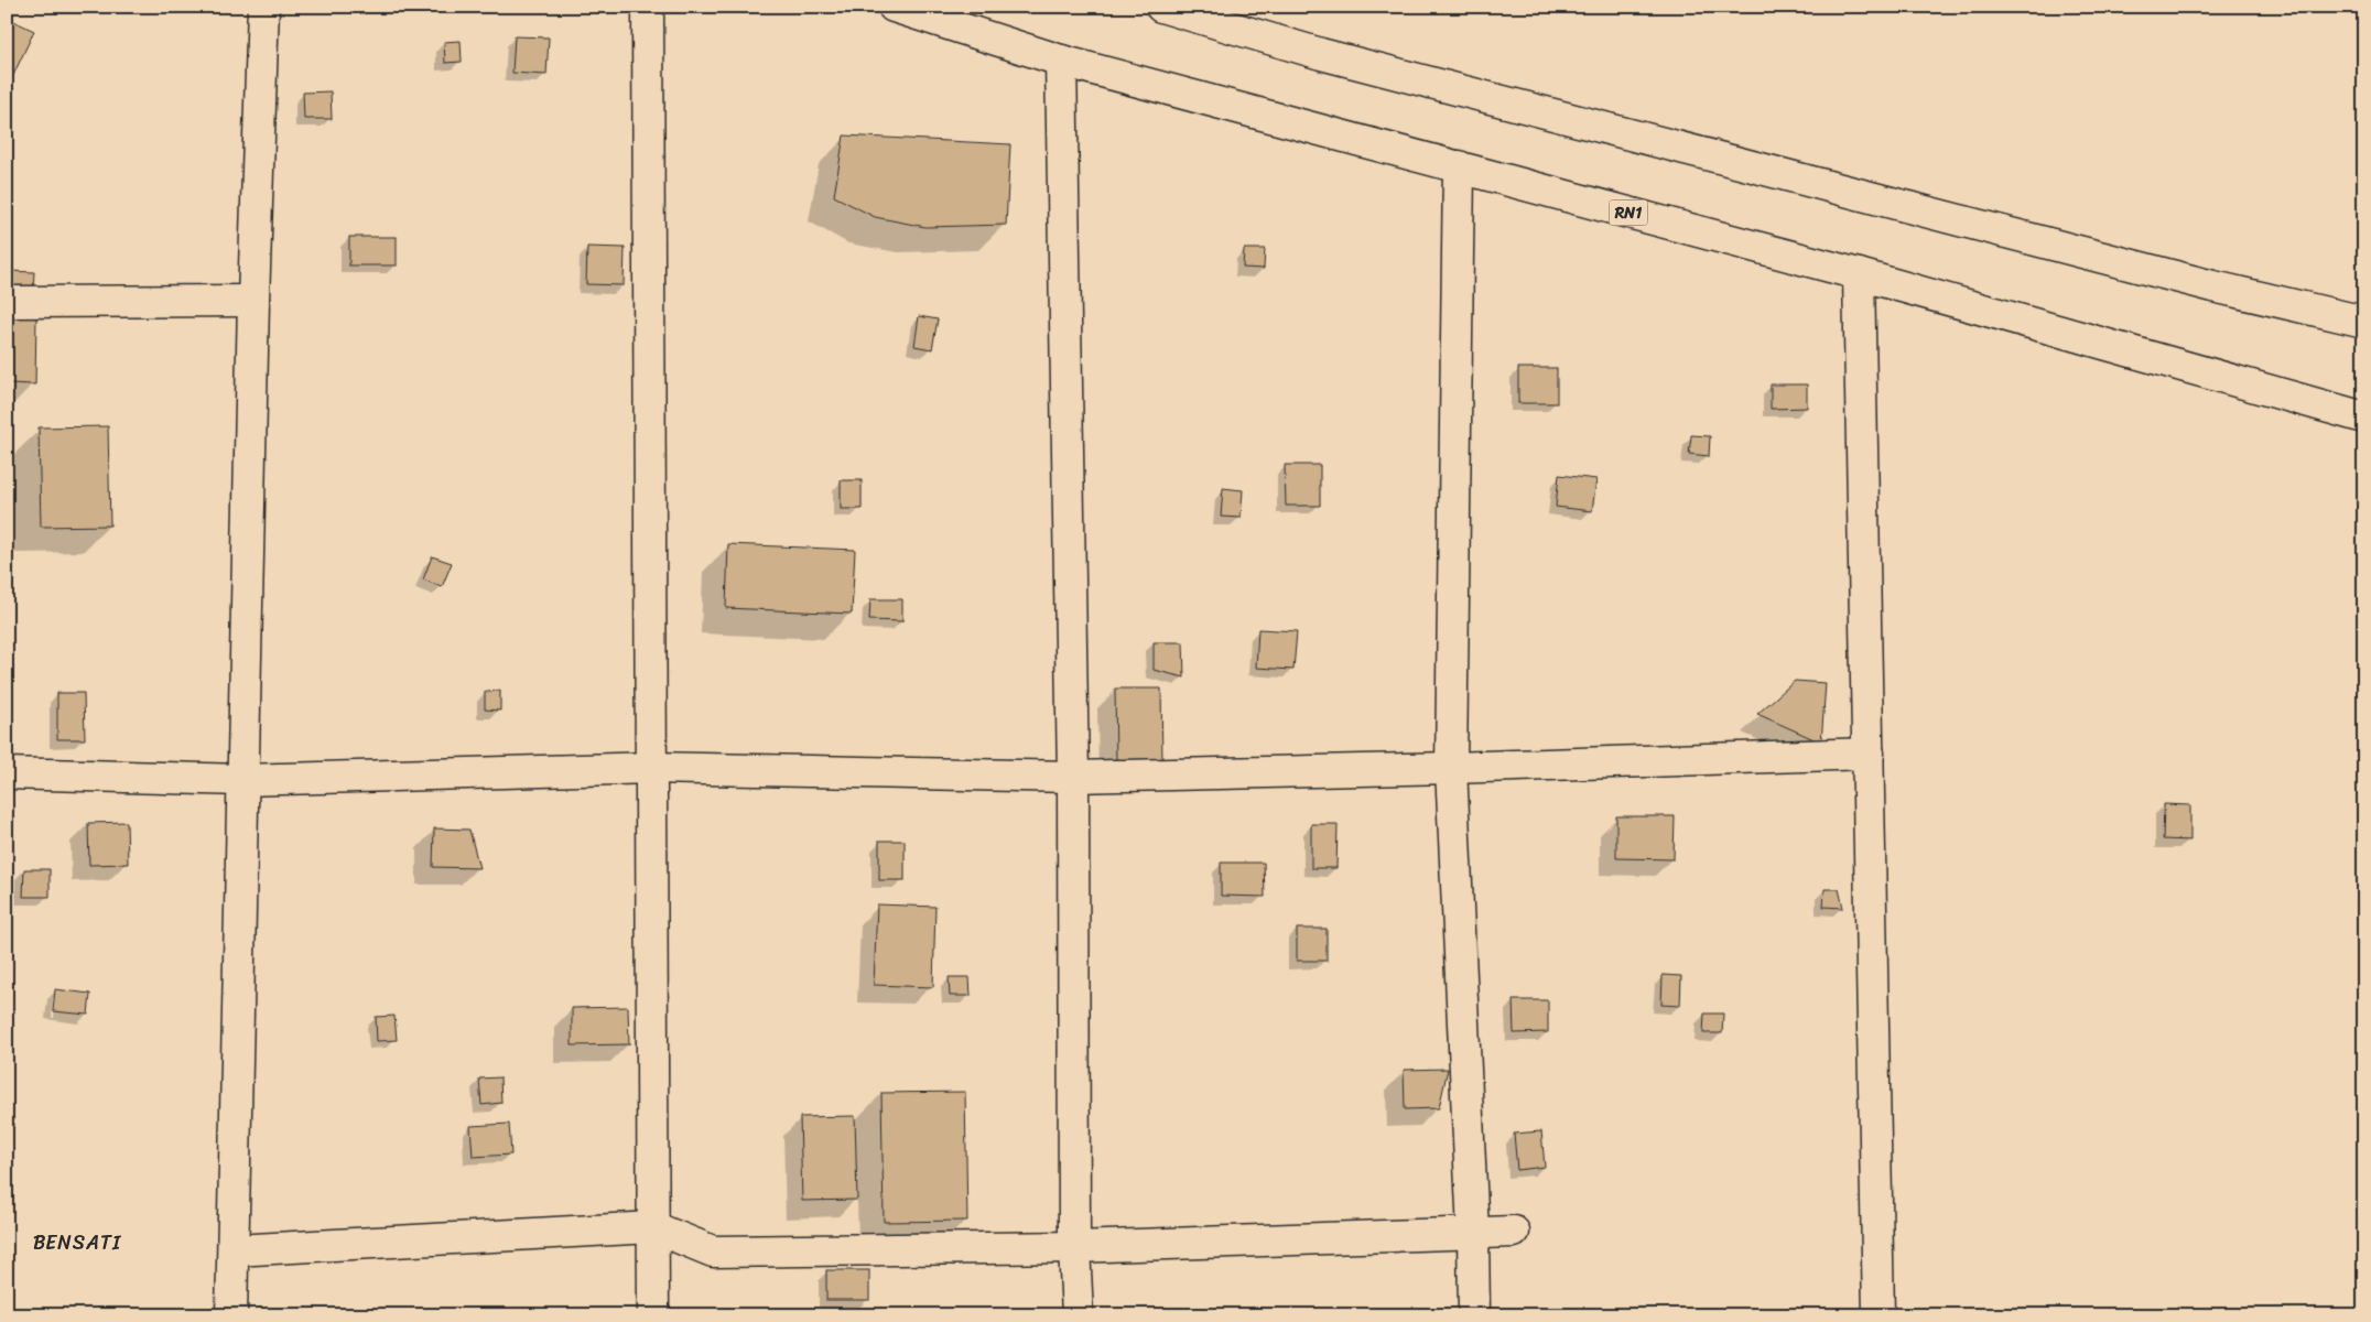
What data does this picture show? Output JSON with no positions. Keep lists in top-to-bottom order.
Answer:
{
  "streets": {
    "main road": ["RN1"]
  },
  "districts": ["BENSATI"]
}
